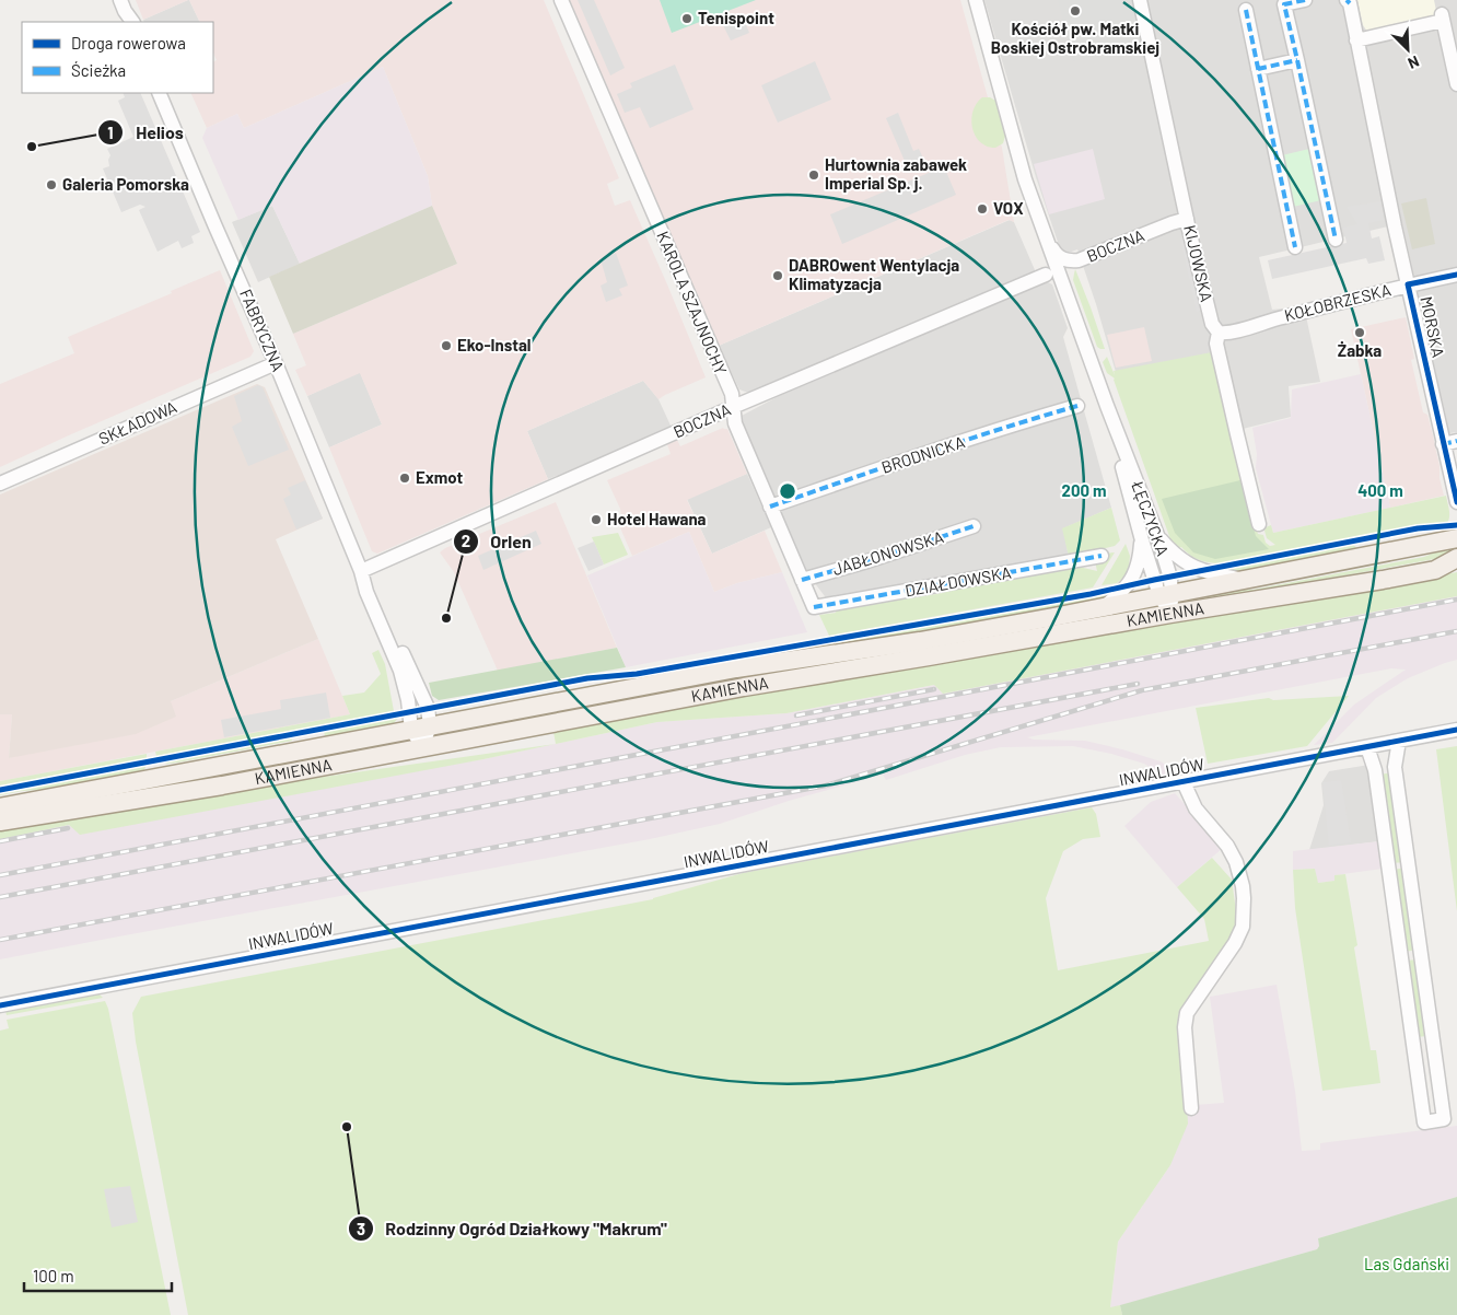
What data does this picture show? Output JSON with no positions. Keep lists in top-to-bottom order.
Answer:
{
  "streets": {
    "main road": ["KAMIENNA"],
    "street": [
      "BOCZNA",
      "KIJOWSKA",
      "KAROLA SZAJNOCHY",
      "KOŁOBRZESKA",
      "MORSKA",
      "FABRYCZNA",
      "SKŁADOWA",
      "BRODNICKA",
      "ŁĘCZYCKA",
      "JABŁONOWSKA",
      "DZIAŁDOWSKA",
      "INWALIDÓW"
    ]
  },
  "crossings": [
    ["BOCZNA", "KIJOWSKA"],
    ["BOCZNA", "KAROLA SZAJNOCHY"],
    ["BOCZNA", "FABRYCZNA"],
    ["BOCZNA", "ŁĘCZYCKA"],
    ["KIJOWSKA", "KOŁOBRZESKA"],
    ["KAROLA SZAJNOCHY", "BRODNICKA"],
    ["KAROLA SZAJNOCHY", "JABŁONOWSKA"],
    ["KAROLA SZAJNOCHY", "DZIAŁDOWSKA"],
    ["KOŁOBRZESKA", "MORSKA"],
    ["FABRYCZNA", "SKŁADOWA"],
    ["FABRYCZNA", "KAMIENNA"],
    ["ŁĘCZYCKA", "KAMIENNA"]
  ],
  "parks": ["Las Gdański"],
  "places": [
    "Kościół pw. Matki Boskiej Ostrobramskiej",
    "Tenispoint",
    "Helios",
    "Hurtownia zabawek Imperial Sp. j.",
    "Galeria Pomorska",
    "VOX",
    "DABROwent Wentylacja Klimatyzacja",
    "Żabka",
    "Eko-Instal",
    "Exmot",
    "Hotel Hawana",
    "Orlen",
    "Rodzinny Ogród Działkowy \"Makrum\""
  ],
  "legend": ["Droga rowerowa", "Ścieżka"],
  "scale_bar": "100 m",
  "north": "bottom right",
  "rings": ["200 m", "400 m"]
}
